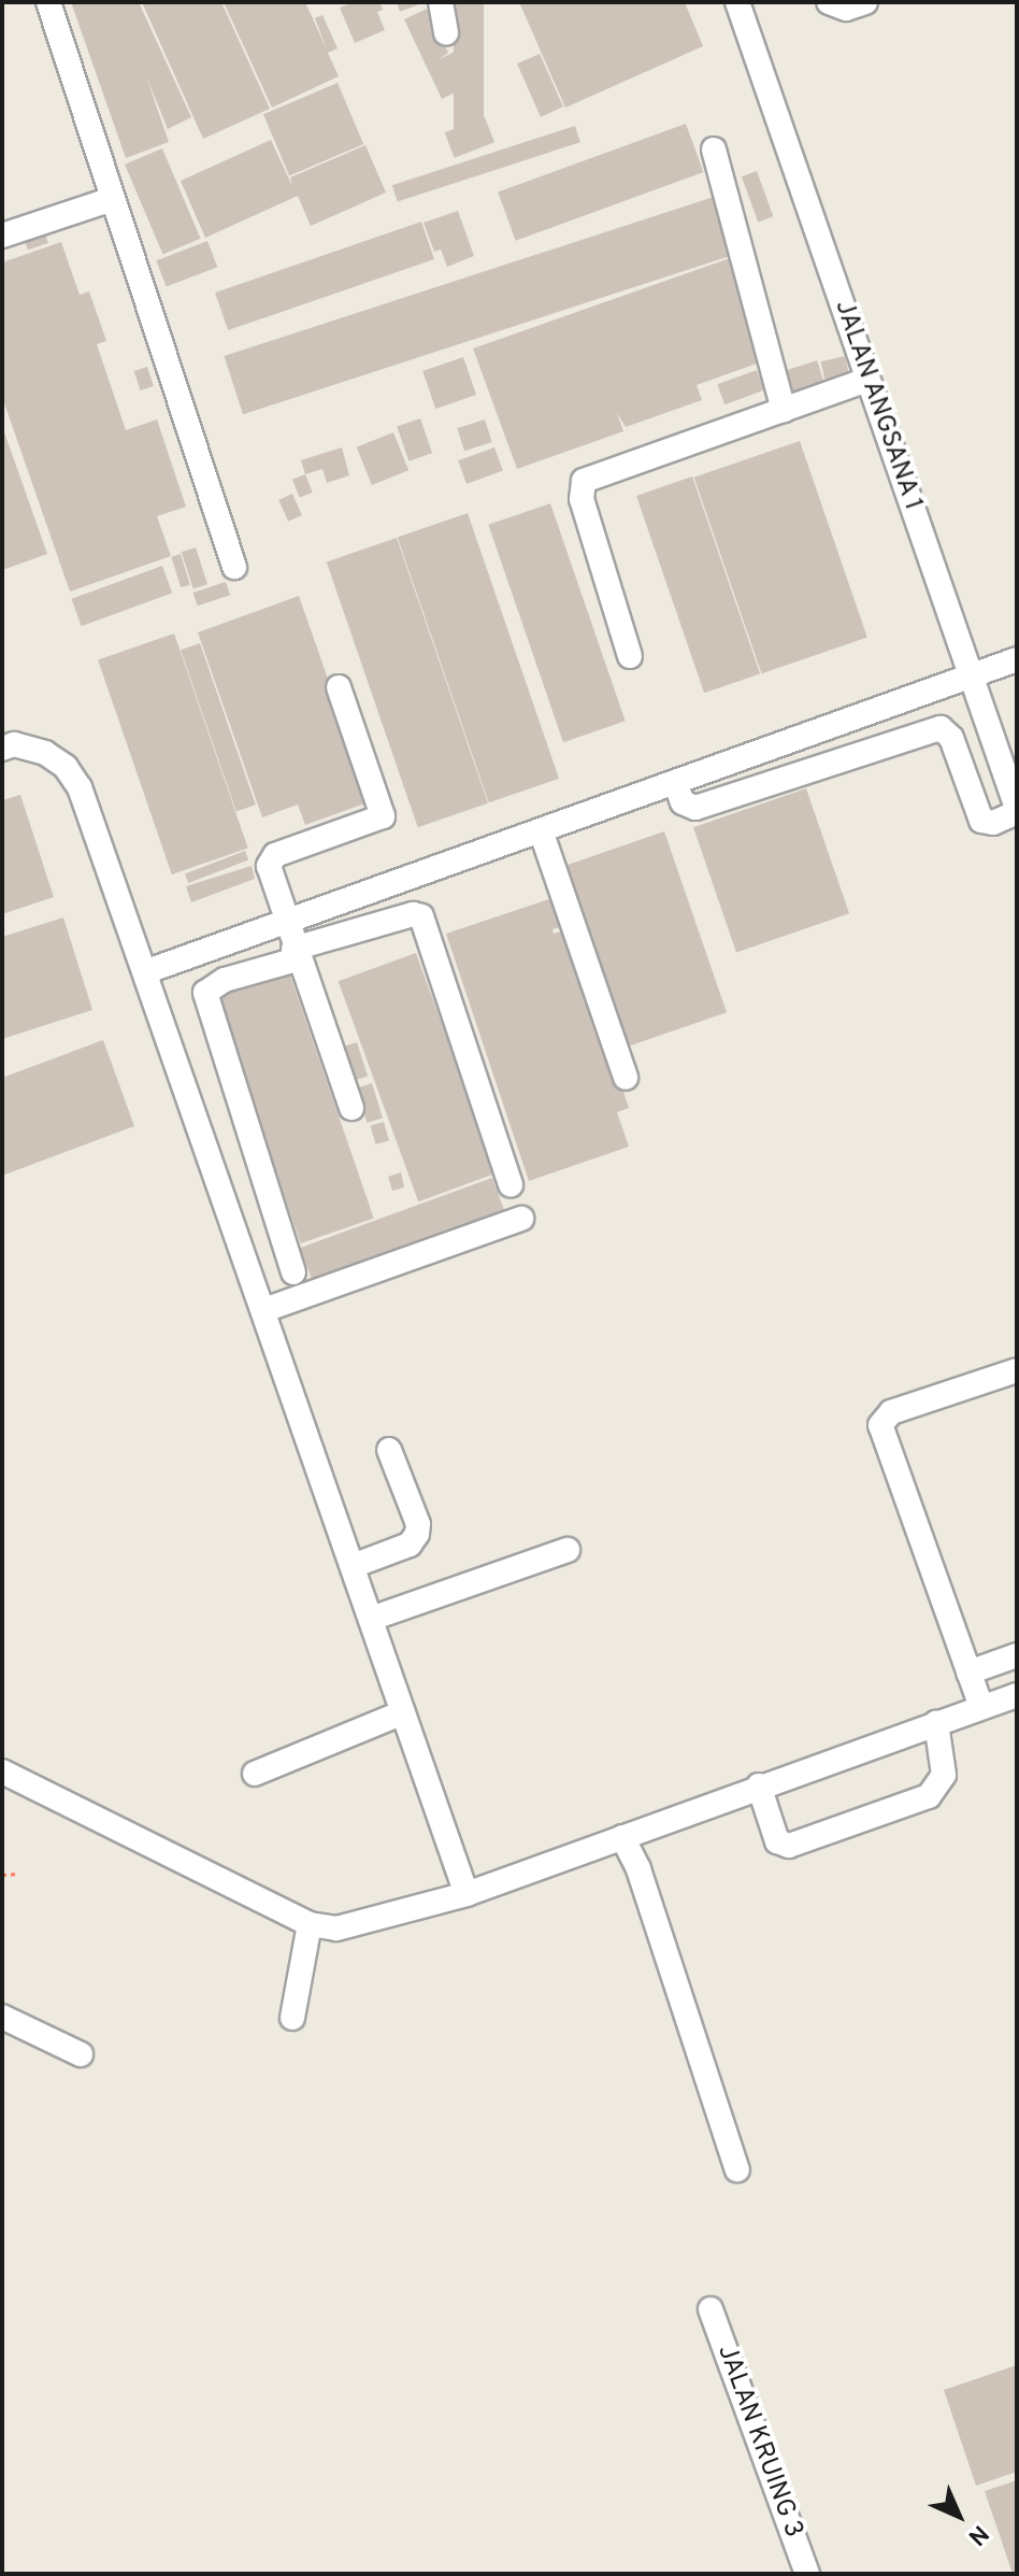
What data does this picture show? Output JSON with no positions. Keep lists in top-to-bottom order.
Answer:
{
  "streets": {
    "street": ["JALAN ANGSANA 1", "JALAN KRUING 3"]
  },
  "north": "bottom right"
}
